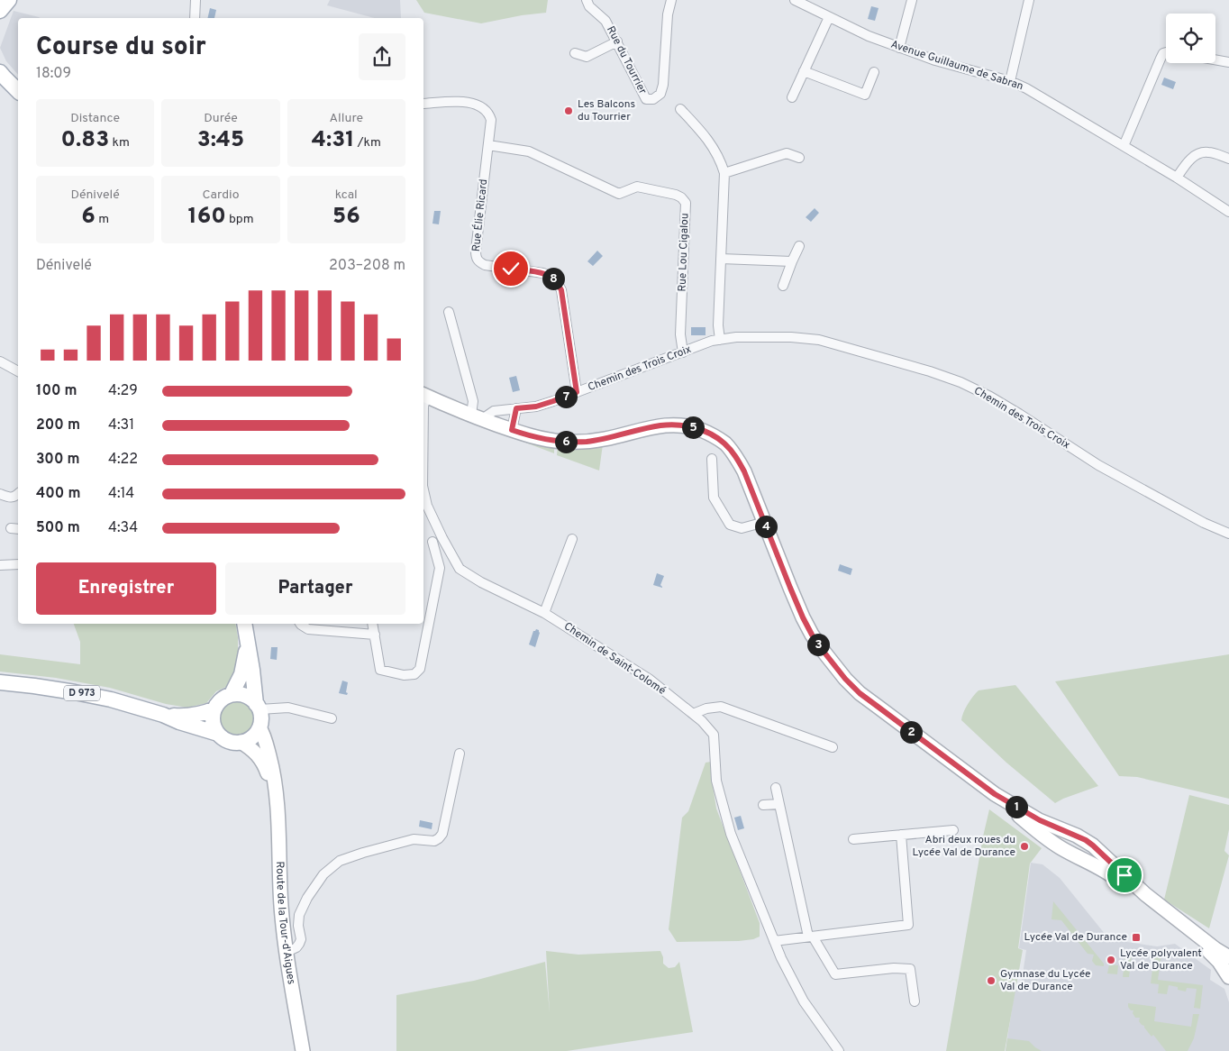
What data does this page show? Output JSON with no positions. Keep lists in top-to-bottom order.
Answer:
{
  "streets": {
    "main road": ["D 973", "Route de la Tour-d'Aigues"],
    "street": [
      "Rue du Tourrier",
      "Avenue Guillaume de Sabran",
      "Rue Élie Ricard",
      "Rue Lou Cigalou",
      "Chemin des Trois Croix",
      "Chemin de Saint-Colomé"
    ]
  },
  "crossings": [
    ["Rue Élie Ricard", "Rue Lou Cigalou"],
    ["Rue Élie Ricard", "Chemin des Trois Croix"],
    ["Rue Lou Cigalou", "Chemin des Trois Croix"],
    ["D 973", "Route de la Tour-d'Aigues"]
  ],
  "places": {
    "other": [
      "Les Balcons du Tourrier",
      "Abri deux roues du Lycée Val de Durance",
      "Lycée polyvalent Val de Durance",
      "Gymnase du Lycée Val de Durance"
    ],
    "transit": ["Lycée Val de Durance"]
  },
  "page": {
    "heading": ["Course du soir", "18:09"],
    "stats": [
      ["Distance", "0.83 km"],
      ["Durée", "3:45"],
      ["Allure", "4:31 /km"],
      ["Dénivelé", "6 m"],
      ["Cardio", "160 bpm"],
      ["kcal", "56"]
    ],
    "chart": ["Dénivelé", "203–208 m"],
    "pins": [
      "8",
      "7",
      "5",
      "6",
      "4",
      "3",
      "2",
      "1"
    ],
    "list": [
      {
        "name": "100 m",
        "note": "4:29"
      },
      {
        "name": "200 m",
        "note": "4:31"
      },
      {
        "name": "300 m",
        "note": "4:22"
      },
      {
        "name": "400 m",
        "note": "4:14"
      },
      {
        "name": "500 m",
        "note": "4:34"
      }
    ],
    "buttons": ["Enregistrer", "Partager"]
  }
}
